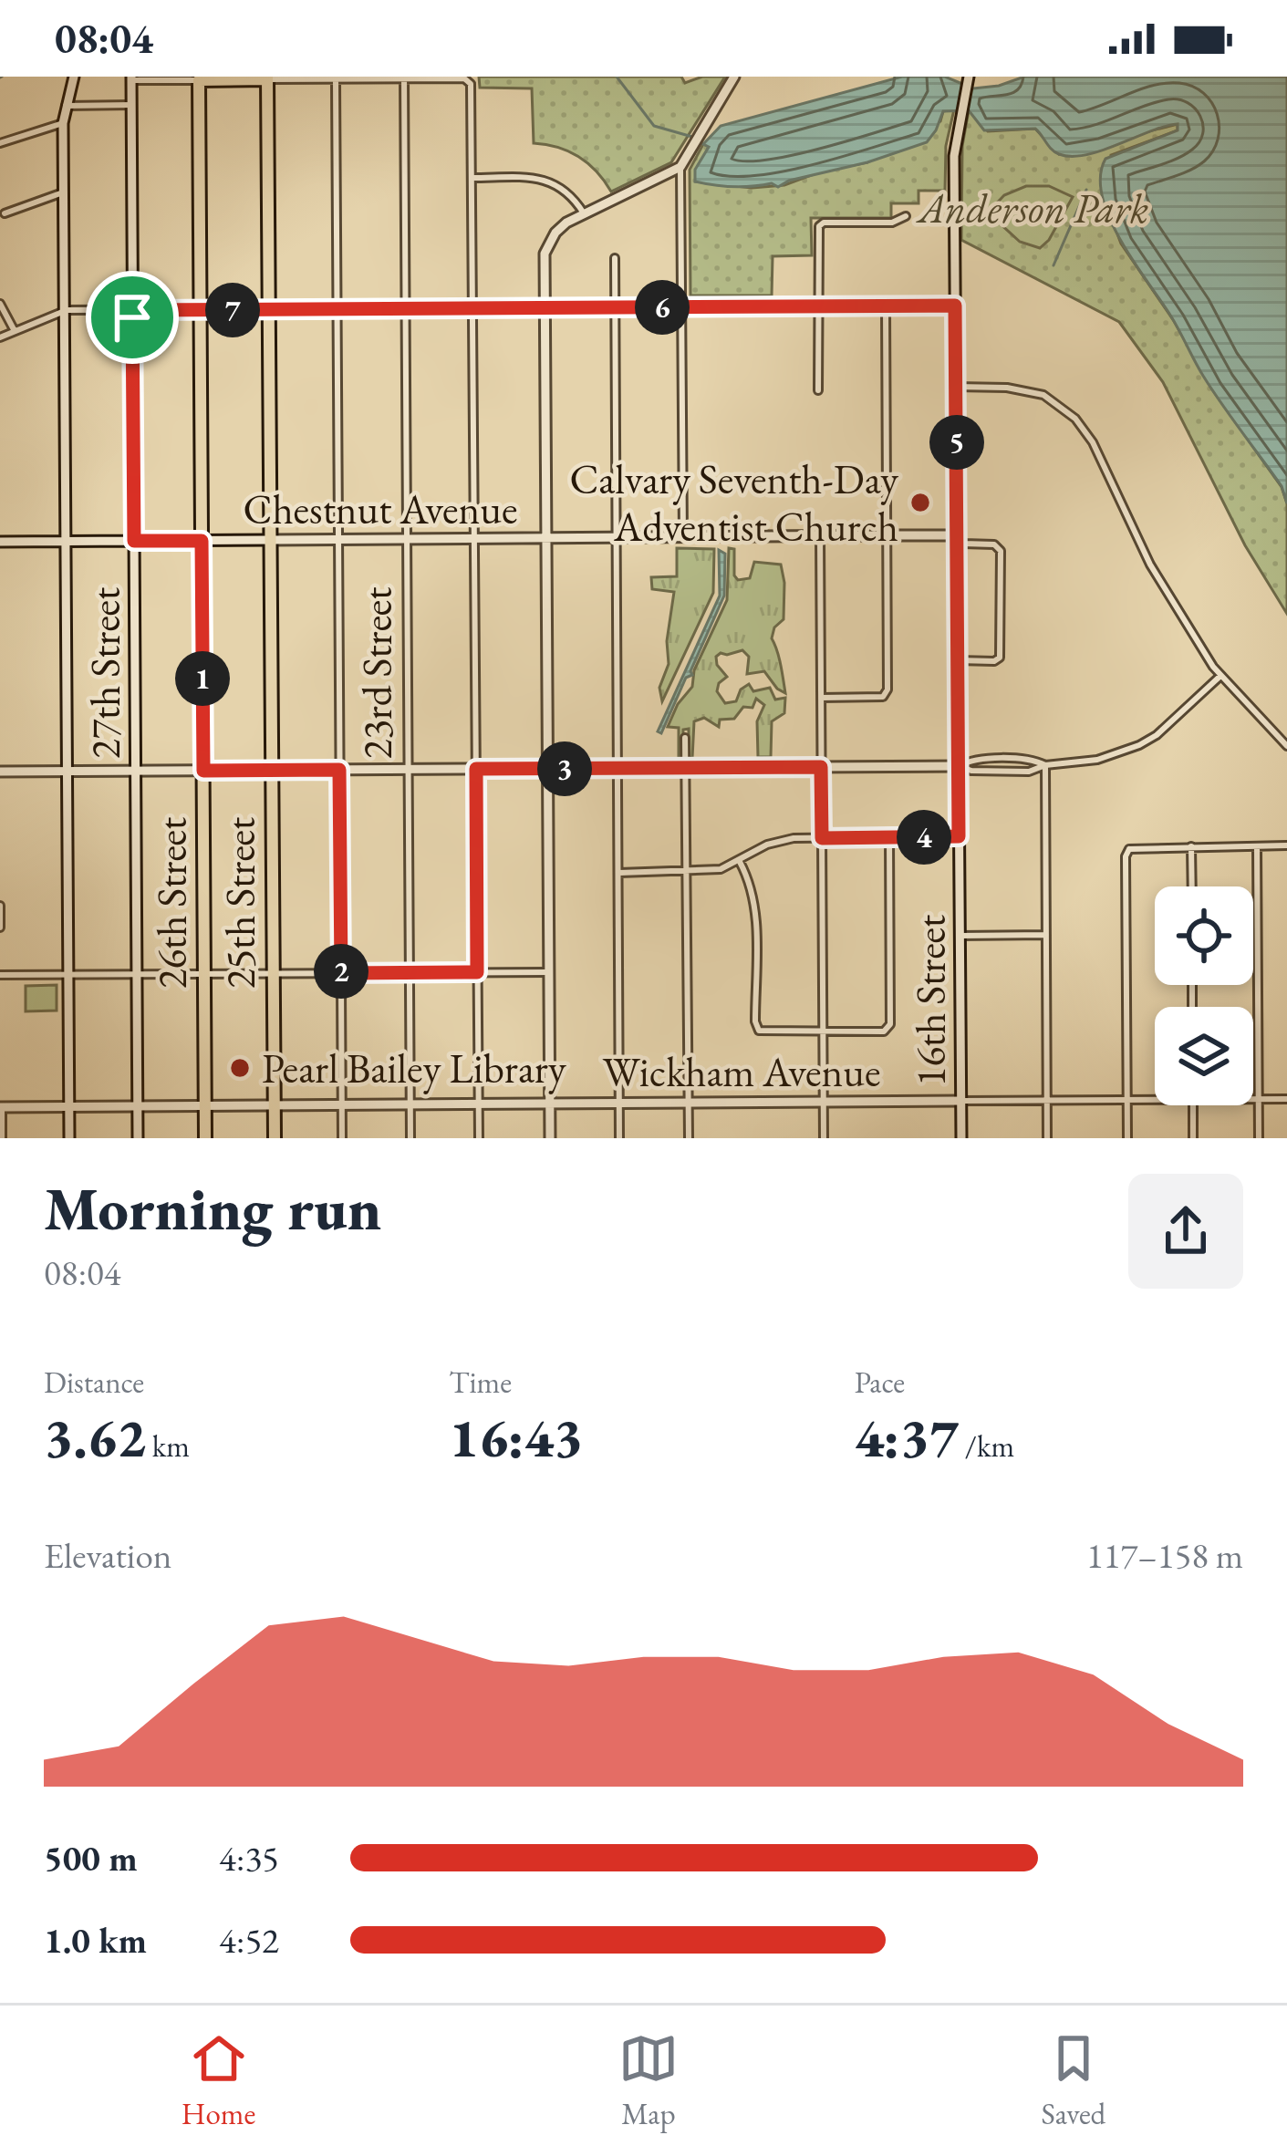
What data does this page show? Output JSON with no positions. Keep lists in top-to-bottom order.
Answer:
{
  "streets": {
    "main road": ["26th Street", "25th Street"],
    "street": [
      "Chestnut Avenue",
      "27th Street",
      "23rd Street",
      "16th Street",
      "Wickham Avenue"
    ]
  },
  "crossings": [
    ["Chestnut Avenue", "27th Street"],
    ["Chestnut Avenue", "23rd Street"],
    ["Chestnut Avenue", "26th Street"],
    ["Chestnut Avenue", "25th Street"],
    ["Chestnut Avenue", "16th Street"],
    ["27th Street", "Wickham Avenue"],
    ["23rd Street", "Wickham Avenue"],
    ["26th Street", "Wickham Avenue"],
    ["25th Street", "Wickham Avenue"],
    ["16th Street", "Wickham Avenue"]
  ],
  "parks": ["Anderson Park"],
  "places": ["Calvary Seventh-Day Adventist Church", "Pearl Bailey Library"],
  "page": {
    "status": "08:04",
    "pins": [
      "6",
      "7",
      "5",
      "1",
      "3",
      "4",
      "2"
    ],
    "heading": ["Morning run", "08:04"],
    "stats": [
      ["Distance", "3.62 km"],
      ["Time", "16:43"],
      ["Pace", "4:37 /km"]
    ],
    "chart": ["Elevation", "117–158 m"],
    "list": [
      {
        "name": "500 m",
        "note": "4:35"
      },
      {
        "name": "1.0 km",
        "note": "4:52"
      }
    ],
    "tabs": ["Home", "Map", "Saved"]
  }
}
